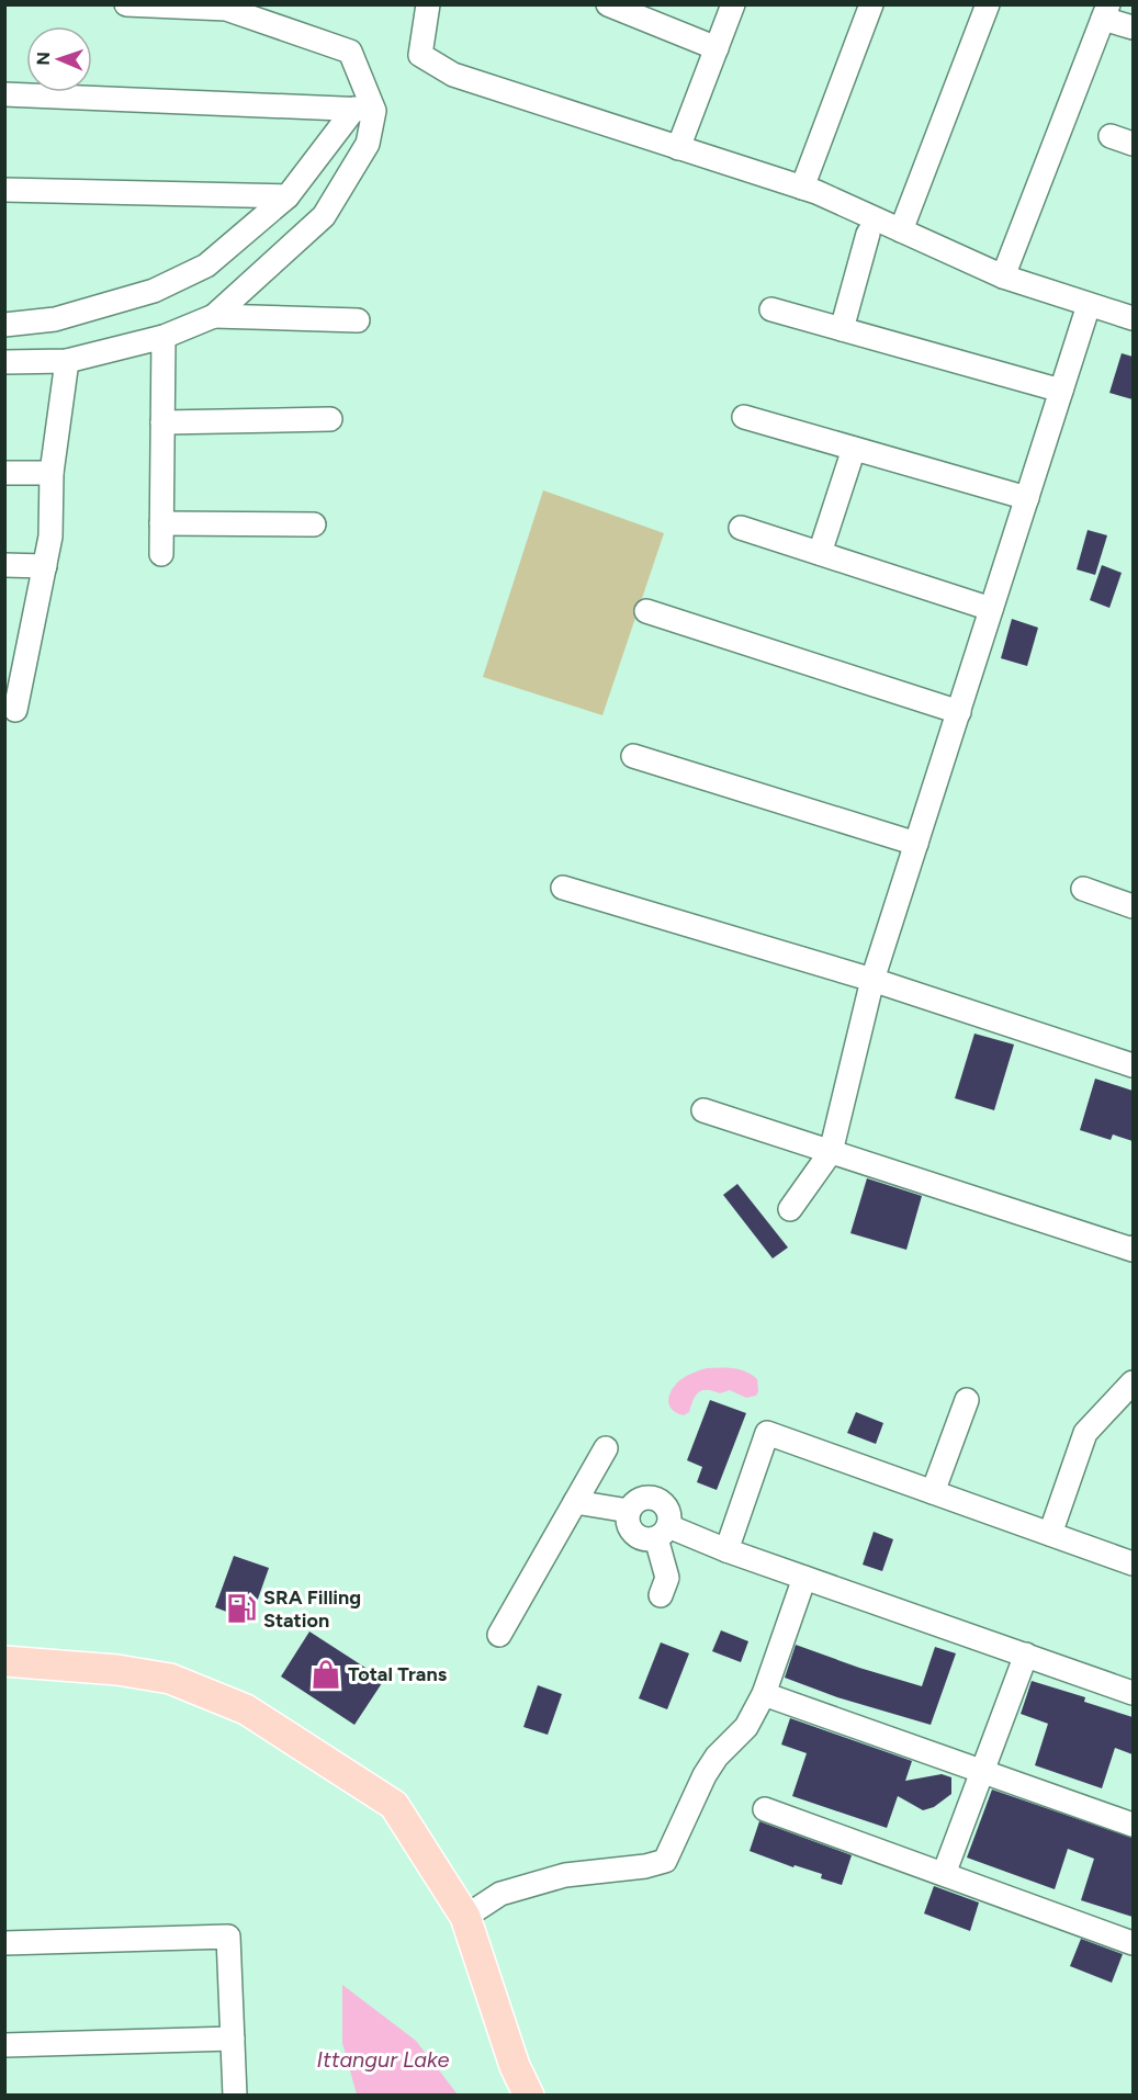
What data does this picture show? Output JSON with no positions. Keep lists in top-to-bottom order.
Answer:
{
  "water": ["Ittangur Lake"],
  "places": {
    "fuel station": ["SRA Filling Station"],
    "shop": ["Total Trans"]
  },
  "north": "left"
}
